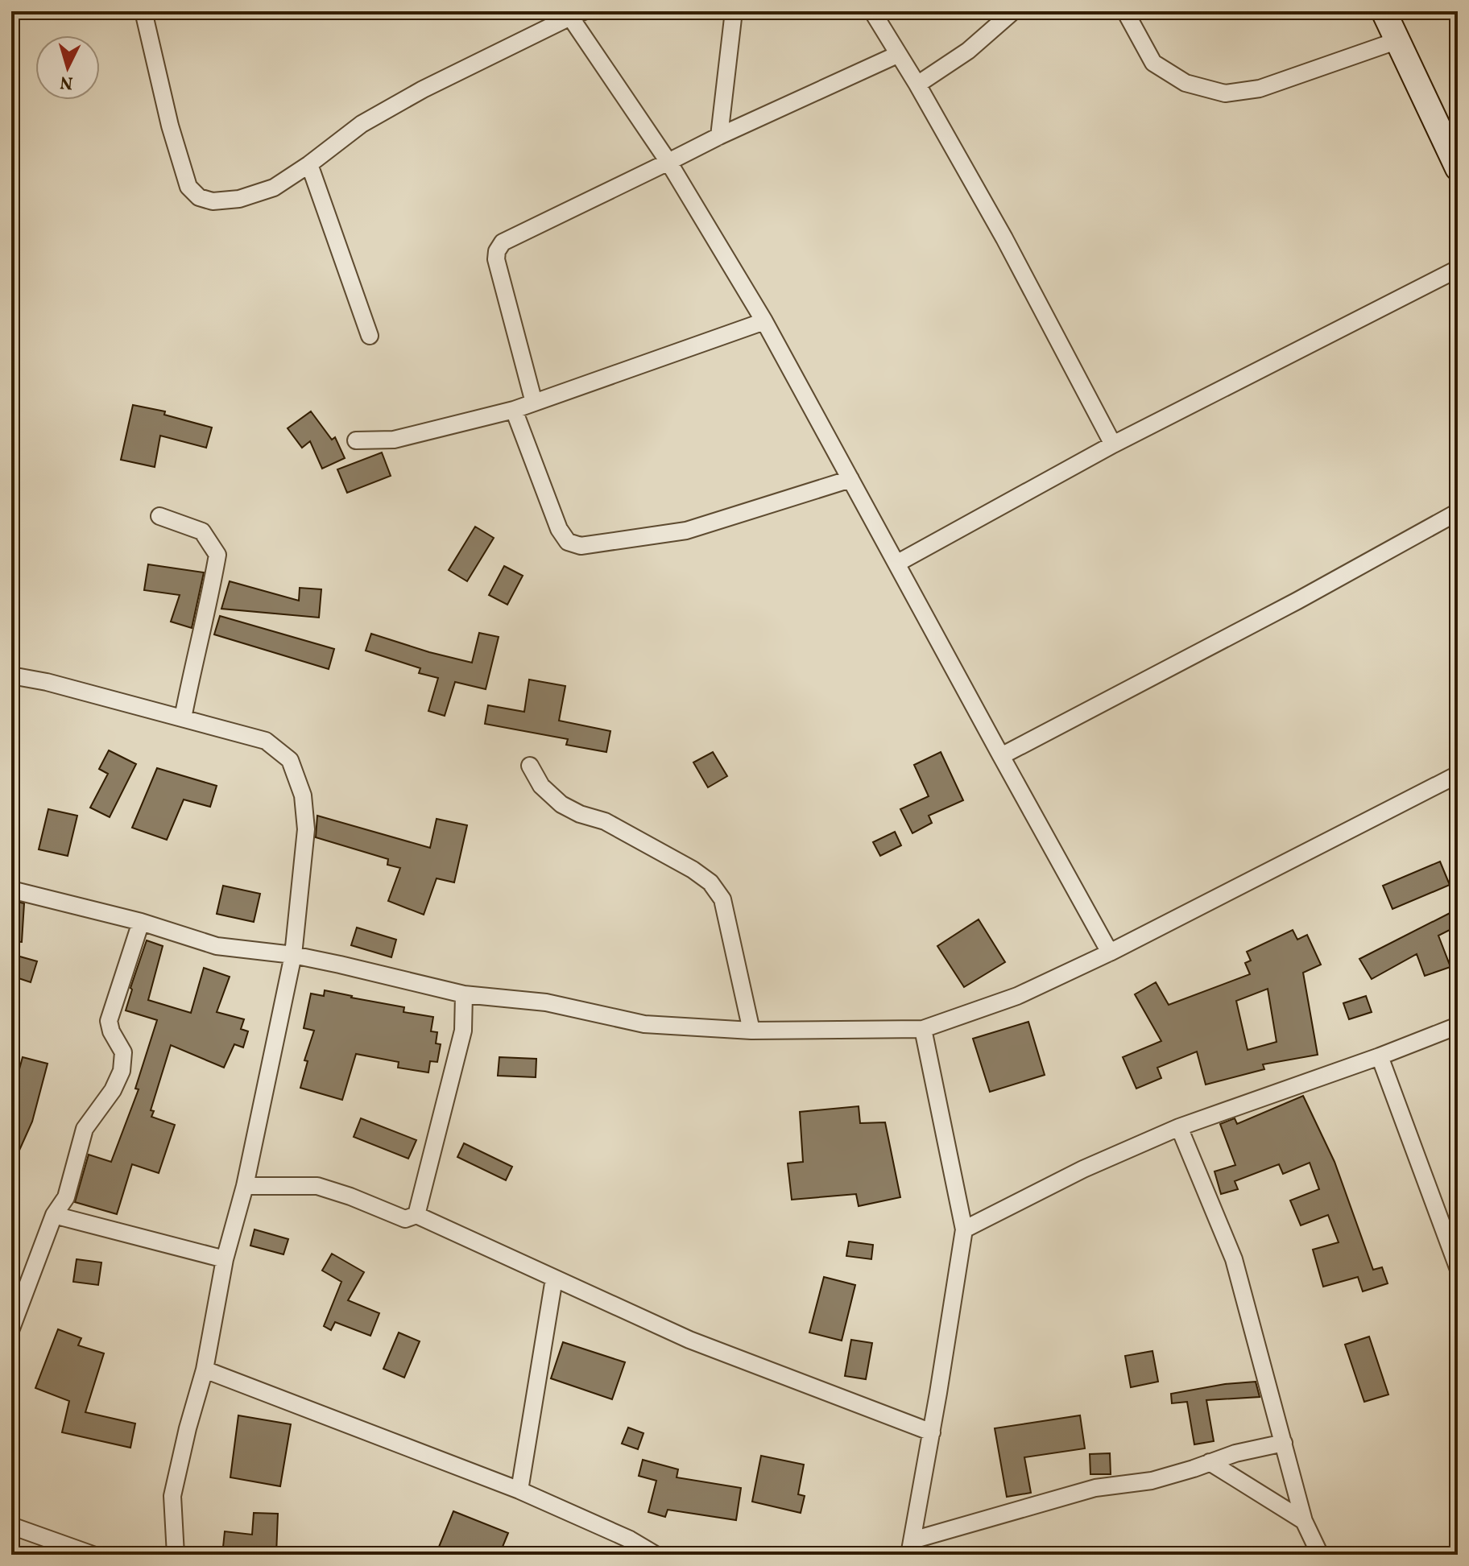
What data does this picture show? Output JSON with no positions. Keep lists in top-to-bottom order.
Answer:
{
  "north": "bottom"
}
